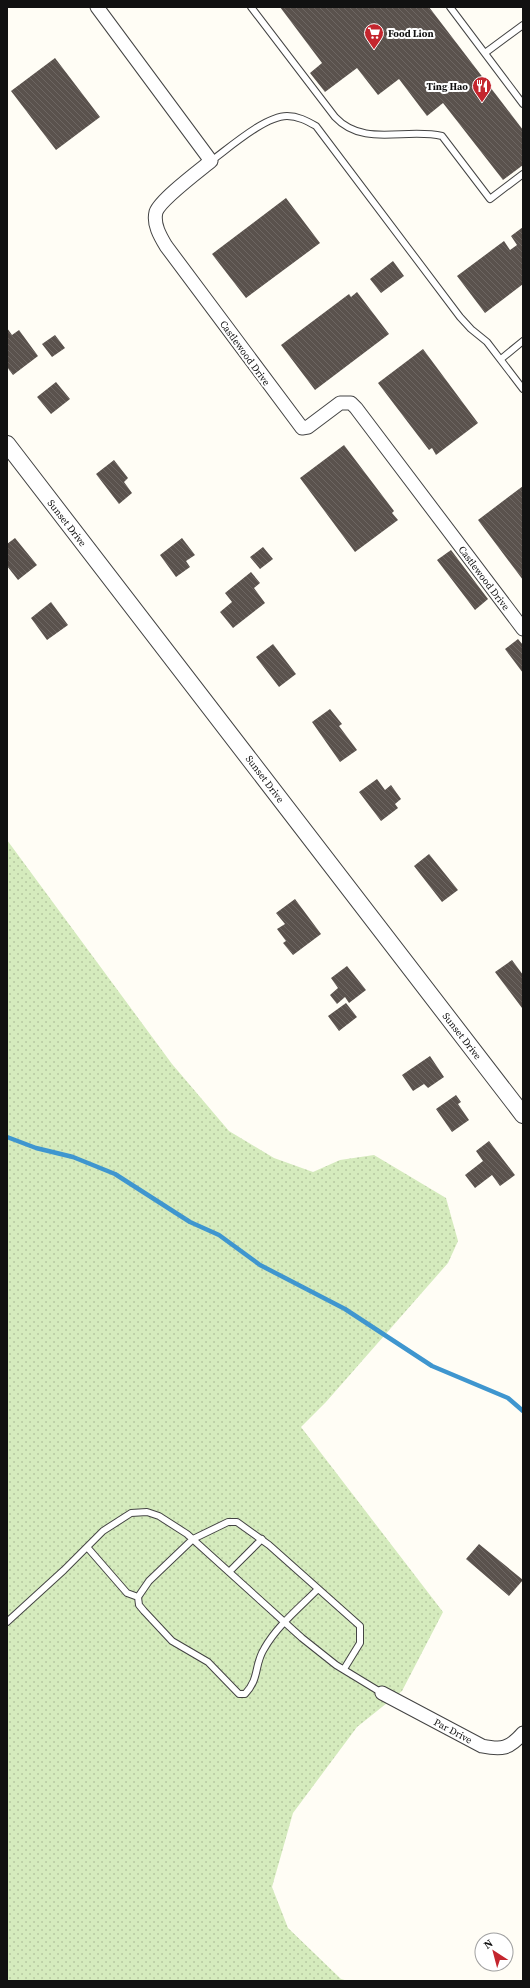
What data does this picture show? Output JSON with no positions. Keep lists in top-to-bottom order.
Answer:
{
  "streets": {
    "street": ["Castlewood Drive", "Sunset Drive", "Par Drive"]
  },
  "places": {
    "supermarket": ["Food Lion"],
    "restaurant": ["Ting Hao"]
  },
  "north": "top left"
}
